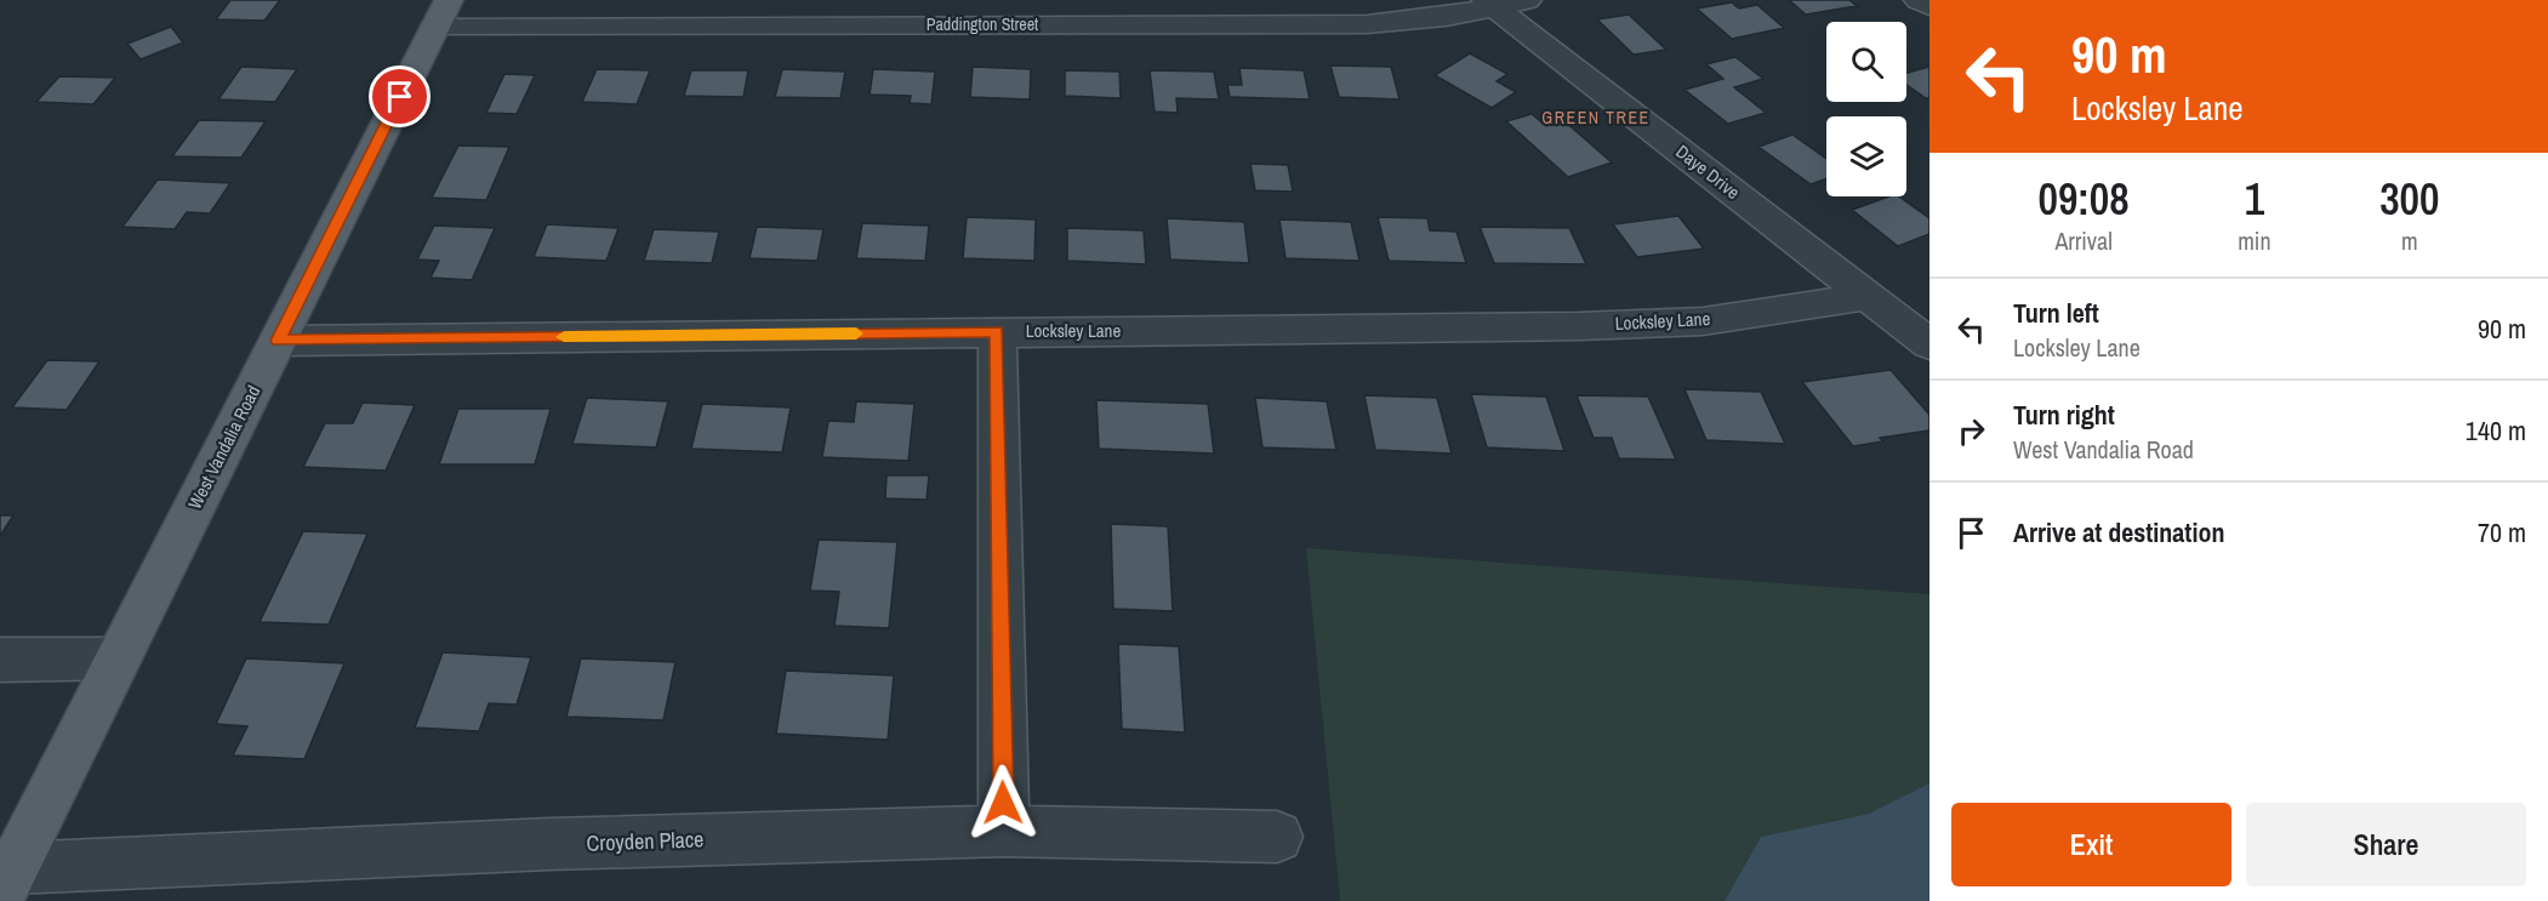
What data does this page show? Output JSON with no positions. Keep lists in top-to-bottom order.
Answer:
{
  "streets": {
    "main road": ["West Vandalia Road"],
    "street": [
      "Paddington Street",
      "Daye Drive",
      "Locksley Lane",
      "Croyden Place"
    ]
  },
  "crossings": [
    ["Paddington Street", "Daye Drive"],
    ["Paddington Street", "West Vandalia Road"],
    ["Daye Drive", "Locksley Lane"],
    ["Locksley Lane", "West Vandalia Road"],
    ["West Vandalia Road", "Croyden Place"]
  ],
  "districts": ["GREEN TREE"],
  "page": {
    "turn": ["90 m", "Locksley Lane"],
    "eta": [
      "09:08",
      "Arrival",
      "1",
      "min",
      "300",
      "m"
    ],
    "list": [
      {
        "name": "Turn left",
        "note": "Locksley Lane",
        "value": "90 m"
      },
      {
        "name": "Turn right",
        "note": "West Vandalia Road",
        "value": "140 m"
      },
      {
        "name": "Arrive at destination",
        "value": "70 m"
      }
    ],
    "buttons": ["Exit", "Share"]
  }
}
